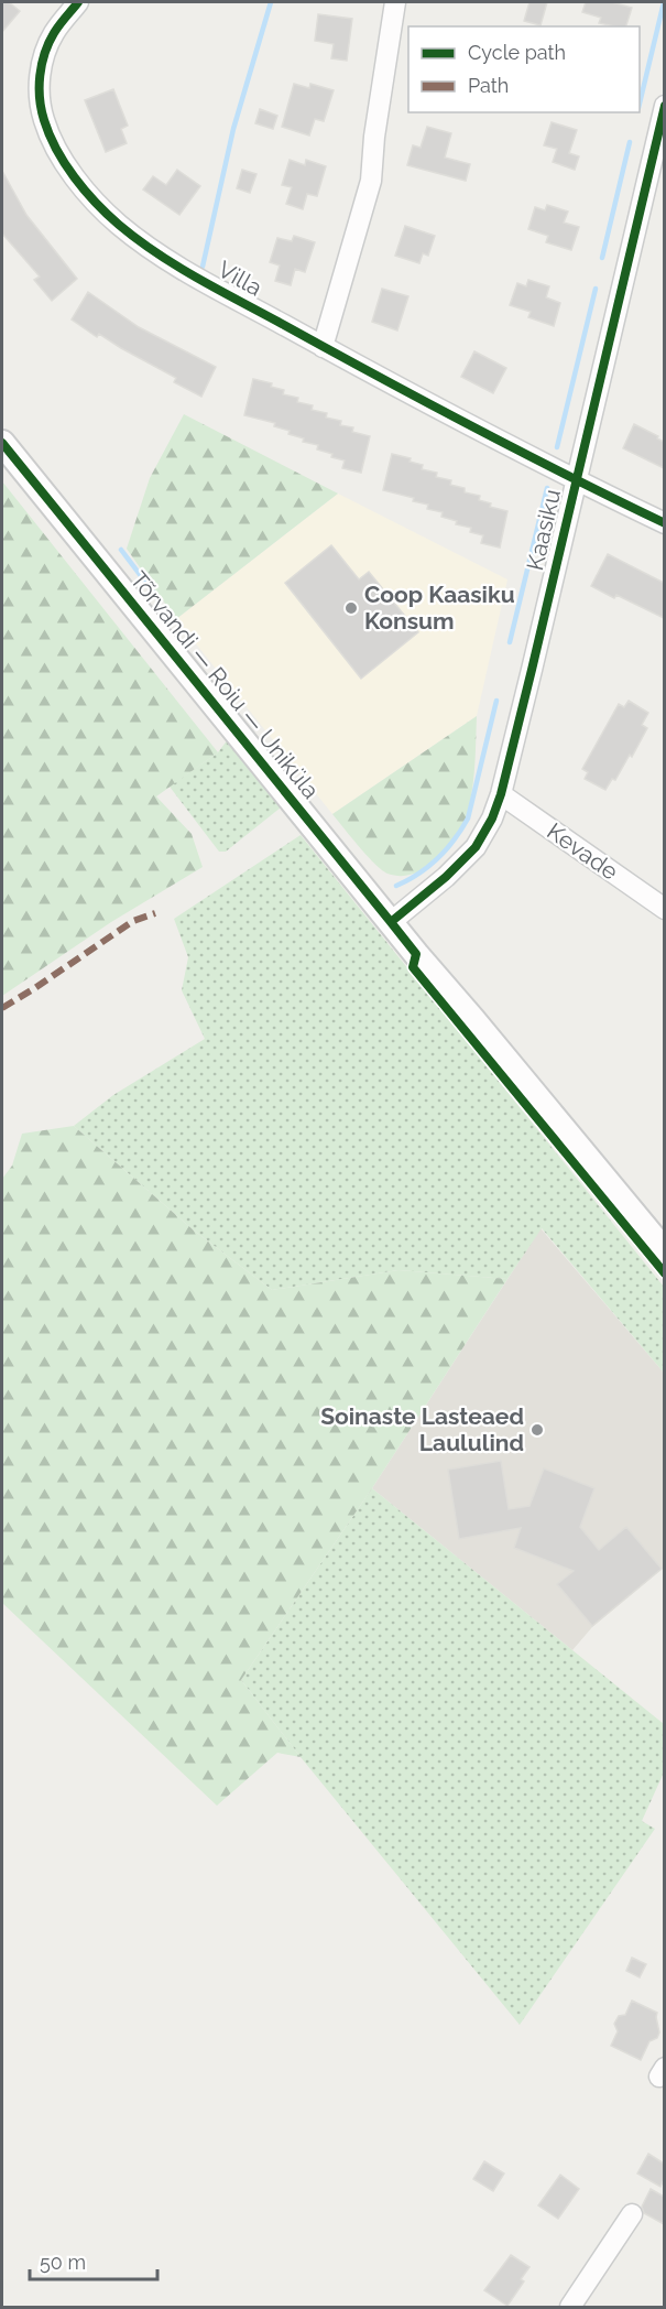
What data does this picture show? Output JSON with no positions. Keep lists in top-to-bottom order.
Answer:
{
  "streets": {
    "street": [
      "Villa",
      "Kaasiku",
      "Tõrvandi — Roiu — Uniküla",
      "Kevade"
    ]
  },
  "crossings": [
    ["Villa", "Kaasiku"],
    ["Kaasiku", "Tõrvandi — Roiu — Uniküla"],
    ["Kaasiku", "Kevade"]
  ],
  "places": ["Coop Kaasiku Konsum", "Soinaste Lasteaed Laululind"],
  "legend": ["Cycle path", "Path"],
  "scale_bar": "50 m"
}
